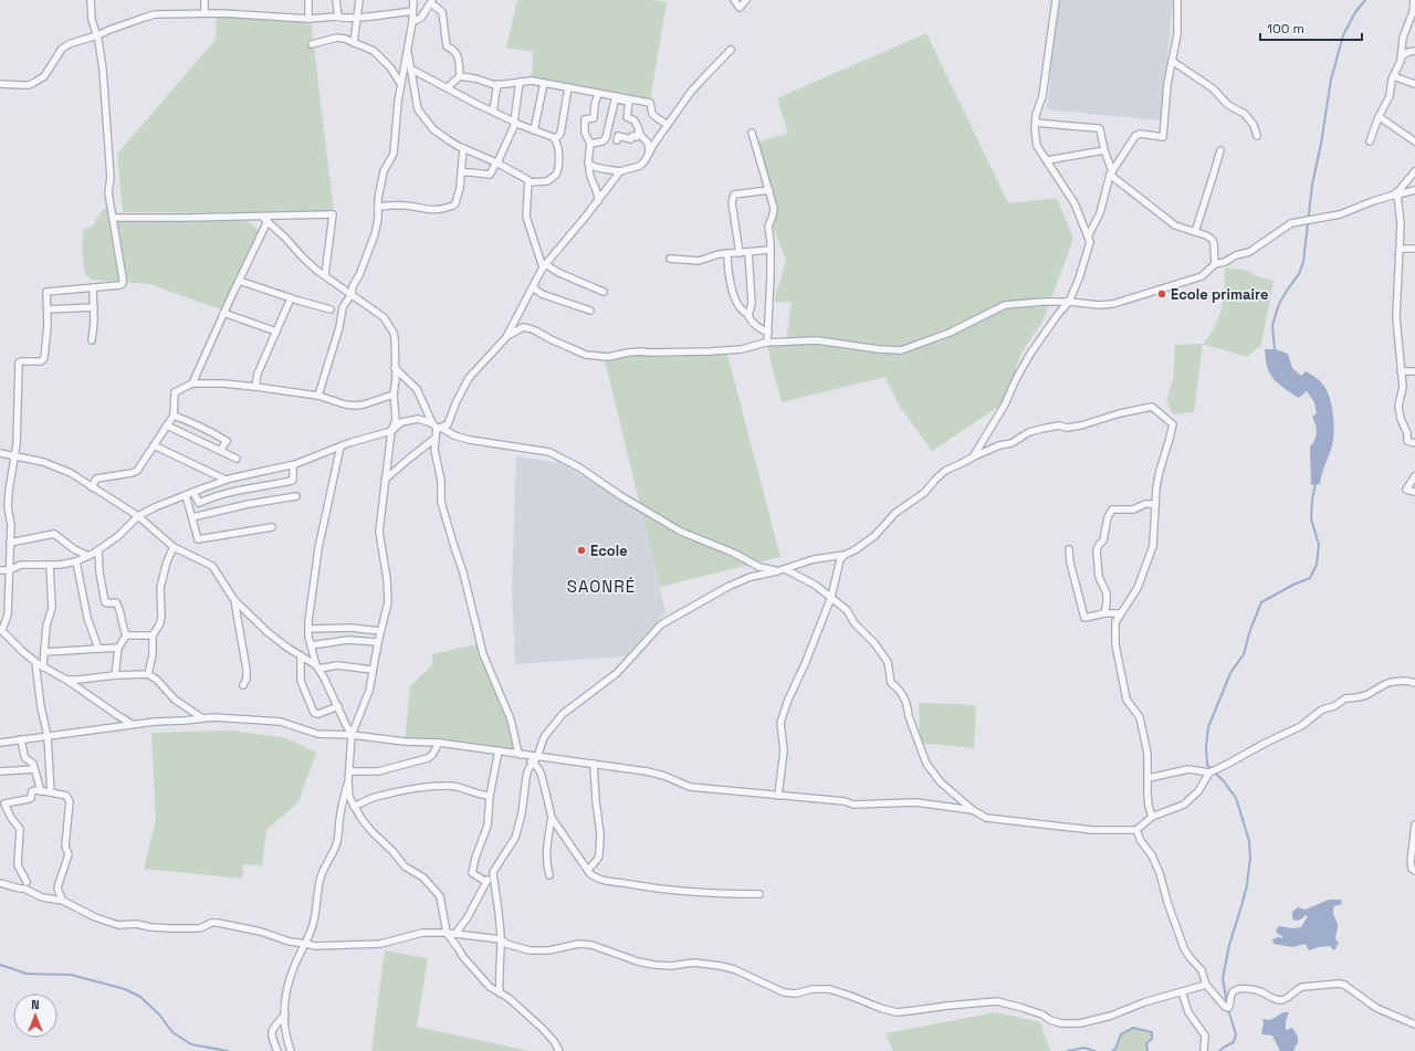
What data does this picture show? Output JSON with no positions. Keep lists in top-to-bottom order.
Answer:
{
  "districts": ["SAONRÉ"],
  "places": ["Ecole primaire", "Ecole"],
  "scale_bar": "100 m",
  "north": "top"
}
